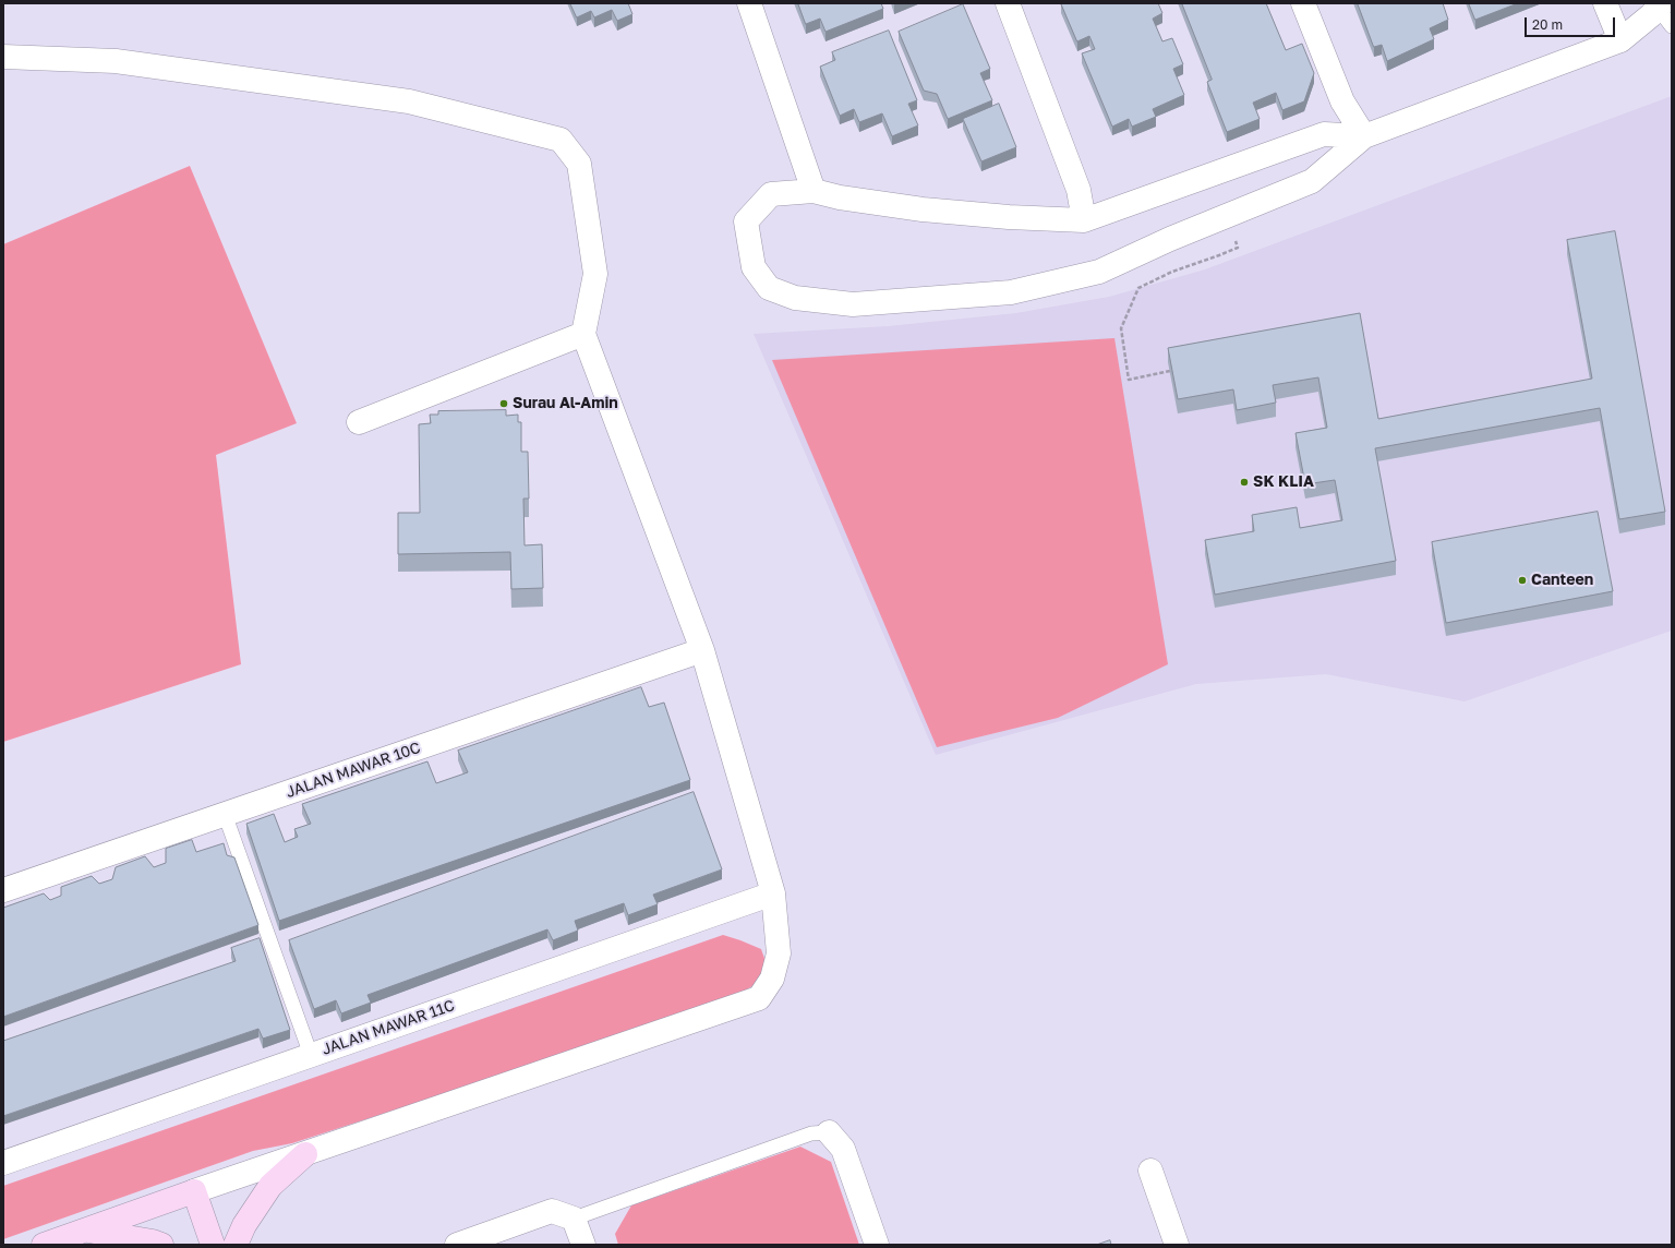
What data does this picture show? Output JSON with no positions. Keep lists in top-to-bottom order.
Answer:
{
  "streets": {
    "street": ["JALAN MAWAR 10C", "JALAN MAWAR 11C"]
  },
  "places": ["Surau Al-Amin", "SK KLIA", "Canteen"],
  "scale_bar": "20 m"
}
